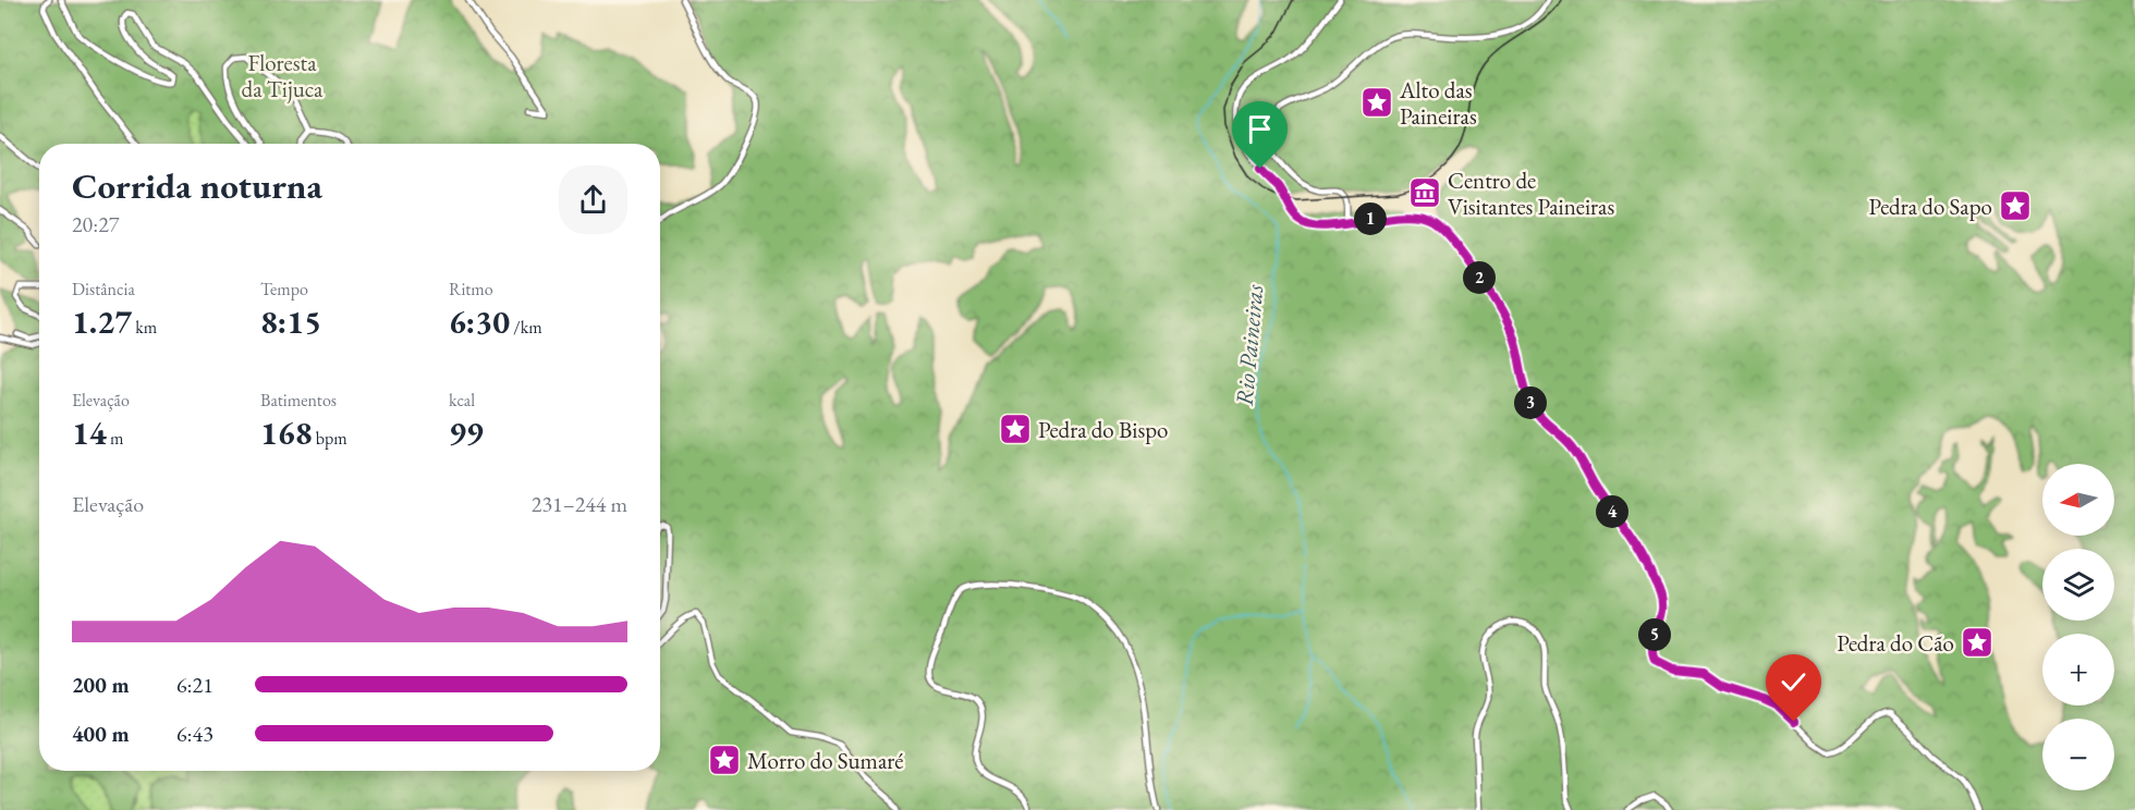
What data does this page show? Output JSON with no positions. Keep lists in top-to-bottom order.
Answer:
{
  "water": ["Rio Paineiras"],
  "parks": ["Floresta da Tijuca"],
  "places": {
    "place": [
      "Alto das Paineiras",
      "Pedra do Sapo",
      "Pedra do Bispo",
      "Pedra do Cão",
      "Morro do Sumaré"
    ],
    "museum": ["Centro de Visitantes Paineiras"]
  },
  "north": "left",
  "page": {
    "heading": ["Corrida noturna", "20:27"],
    "pins": [
      "1",
      "2",
      "3",
      "4",
      "5"
    ],
    "stats": [
      ["Distância", "1.27 km"],
      ["Tempo", "8:15"],
      ["Ritmo", "6:30 /km"],
      ["Elevação", "14 m"],
      ["Batimentos", "168 bpm"],
      ["kcal", "99"]
    ],
    "map_buttons": ["+", "−"],
    "chart": ["Elevação", "231–244 m"],
    "list": [
      {
        "name": "200 m",
        "note": "6:21"
      },
      {
        "name": "400 m",
        "note": "6:43"
      }
    ]
  }
}
